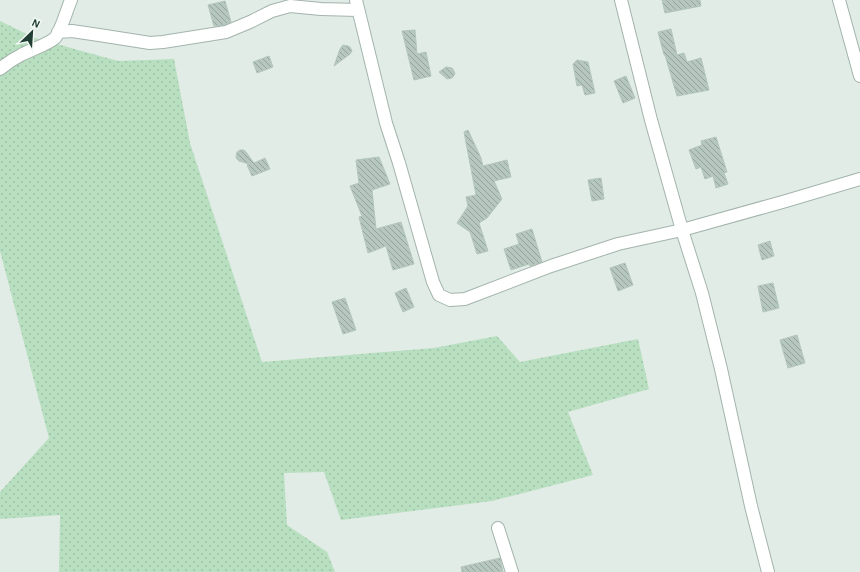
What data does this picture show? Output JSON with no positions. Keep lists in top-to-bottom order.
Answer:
{
  "north": "top right"
}
